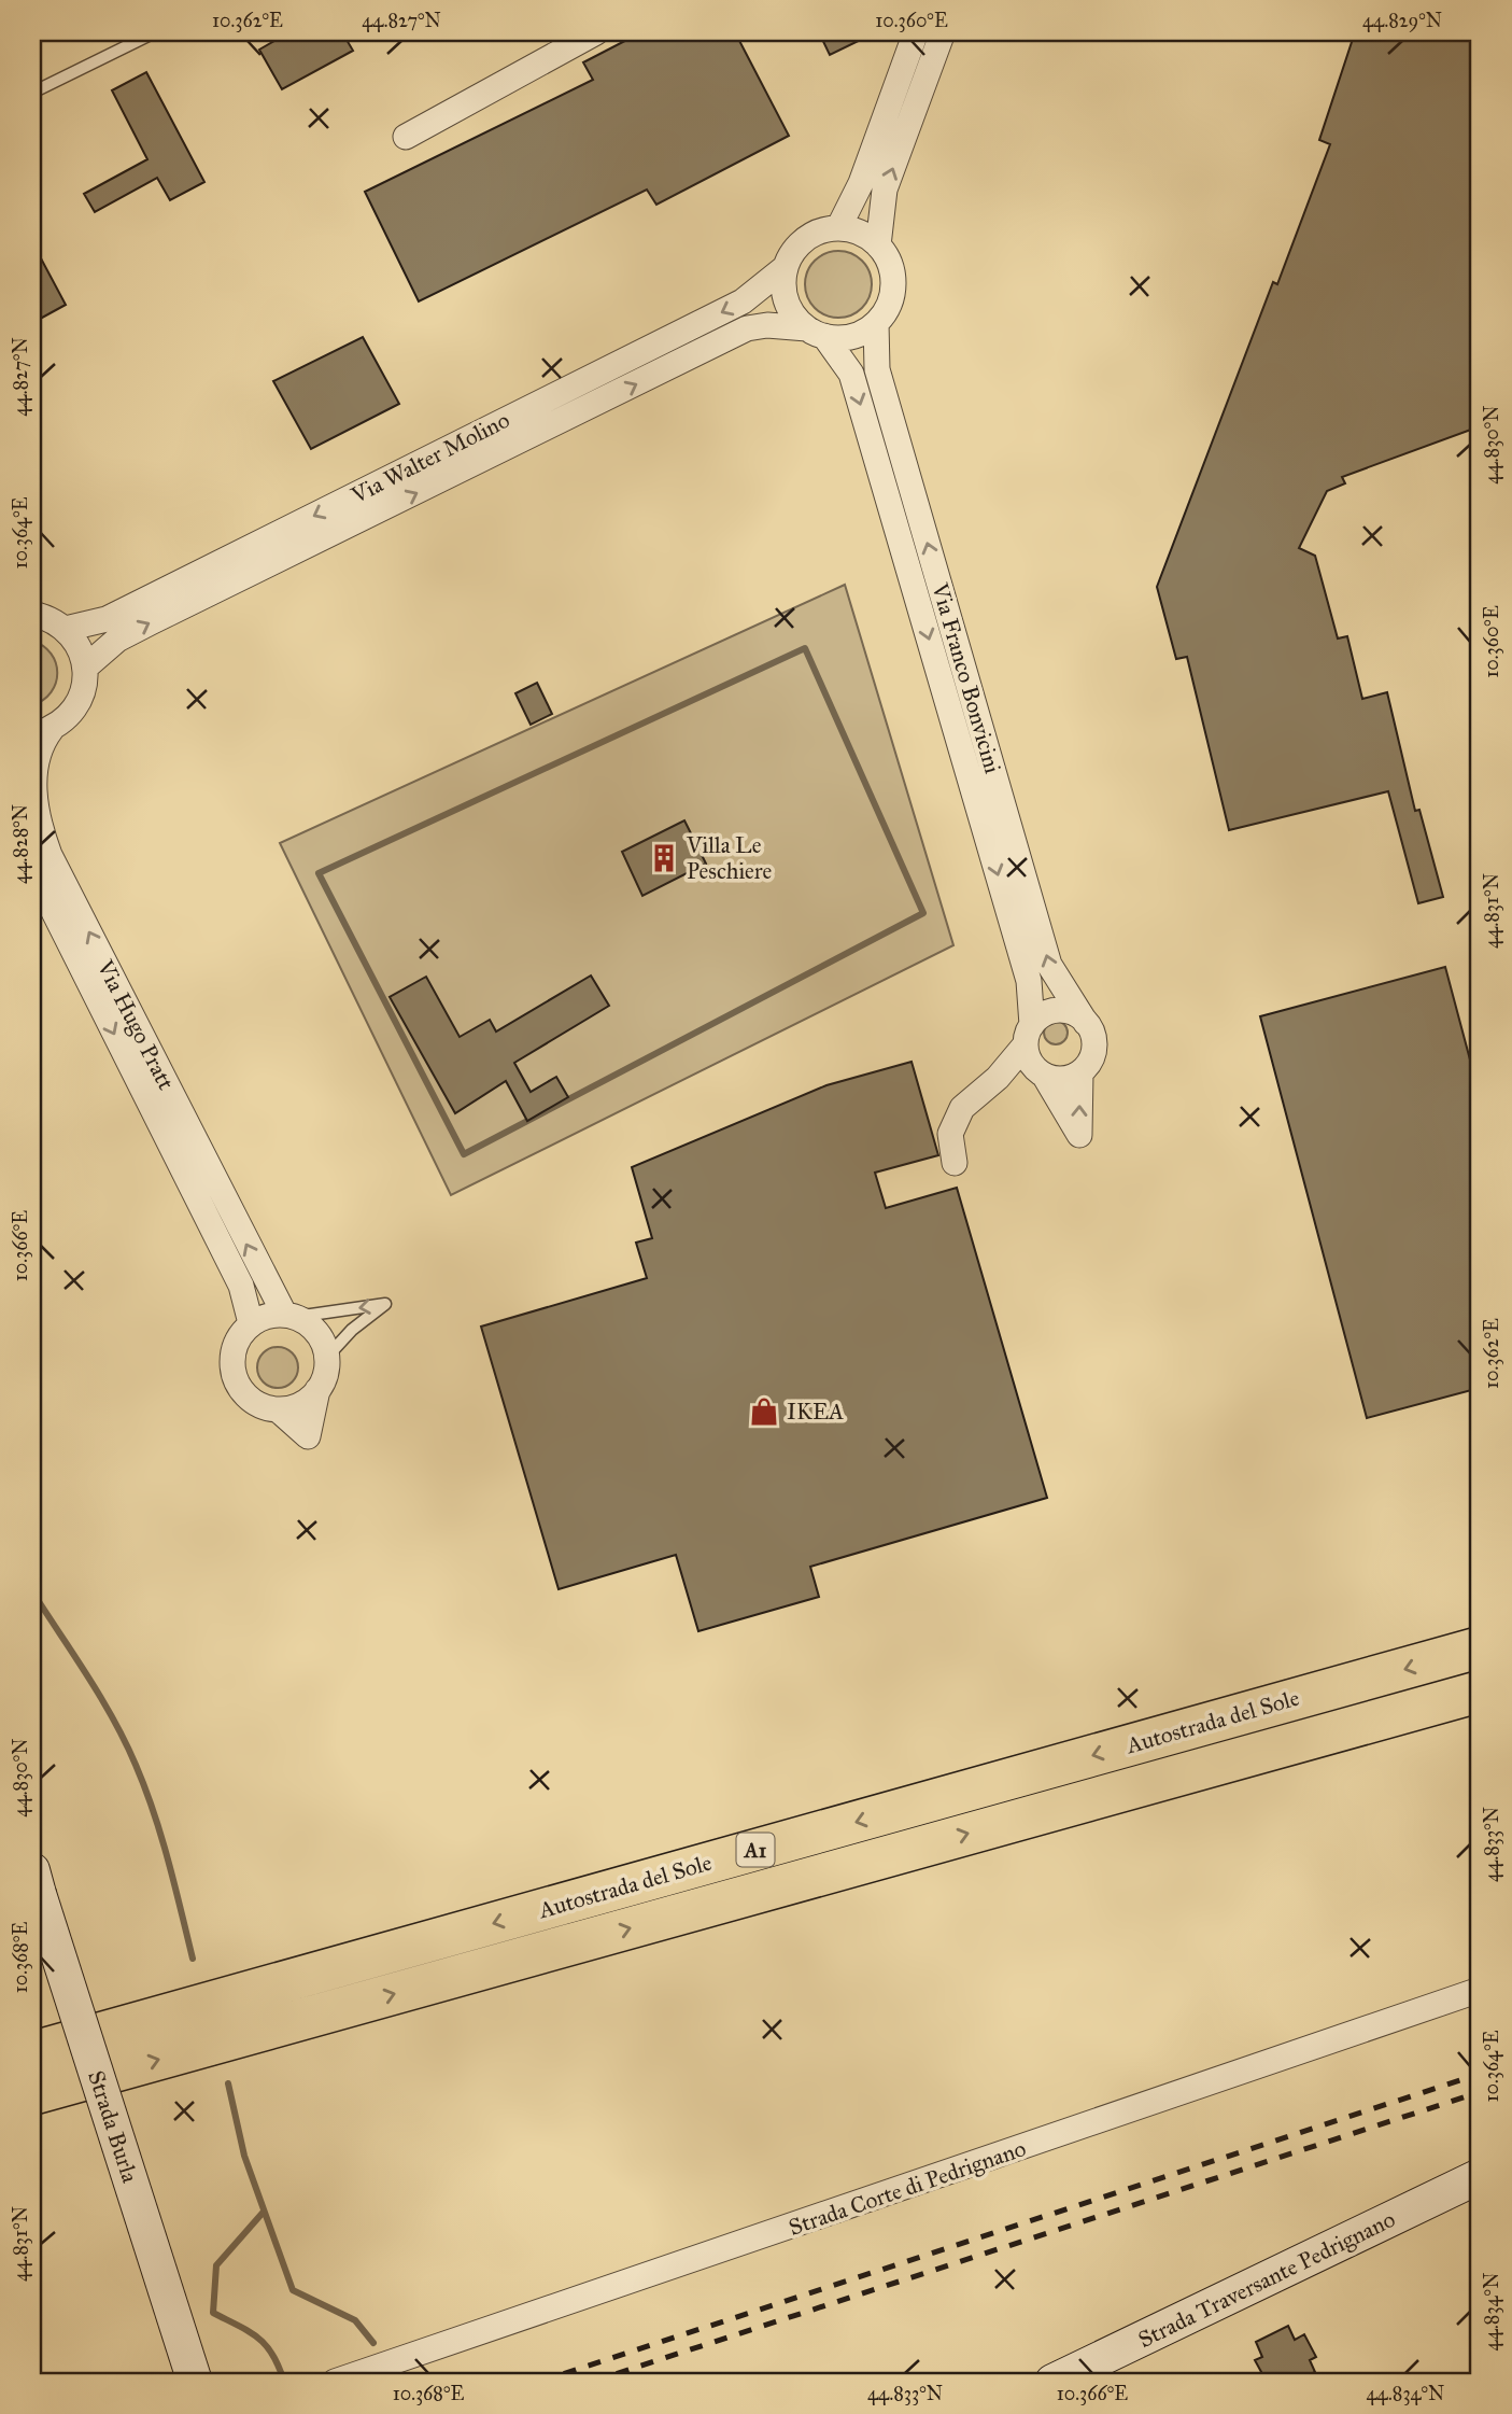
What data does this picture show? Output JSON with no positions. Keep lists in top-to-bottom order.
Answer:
{
  "streets": {
    "highway": ["Autostrada del Sole", "A1"],
    "main road": ["Strada Burla", "Strada Traversante Pedrignano"],
    "street": [
      "Via Walter Molino",
      "Via Franco Bonvicini",
      "Via Hugo Pratt",
      "Strada Corte di Pedrignano"
    ]
  },
  "crossings": [
    ["Via Walter Molino", "Via Franco Bonvicini"],
    ["Via Walter Molino", "Via Hugo Pratt"]
  ],
  "places": {
    "building": ["Villa Le Peschiere"],
    "shop": ["IKEA"]
  },
  "coordinates": [
    "10.362°E",
    "44.827°N",
    "10.360°E",
    "44.829°N",
    "44.830°N",
    "10.364°E",
    "44.828°N",
    "44.831°N",
    "10.366°E",
    "44.833°N",
    "10.368°E",
    "44.834°N"
  ]
}
